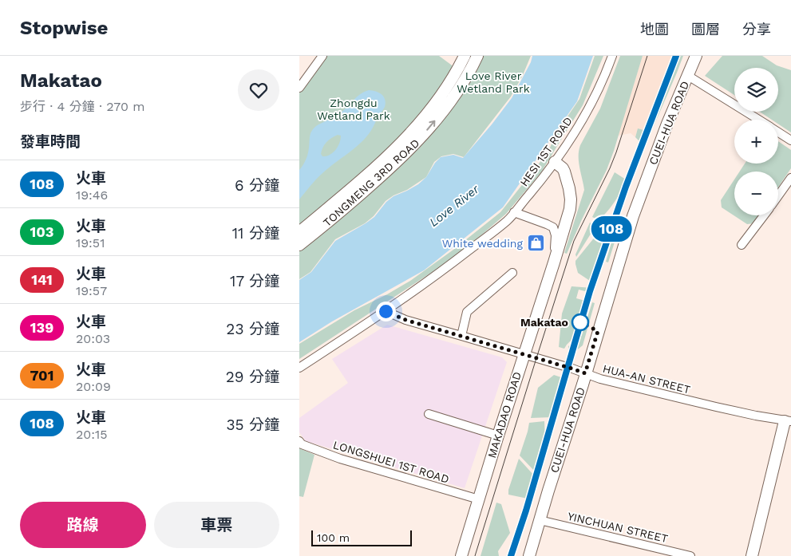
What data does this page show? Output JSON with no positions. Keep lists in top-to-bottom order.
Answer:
{
  "streets": {
    "street": [
      "CUEI-HUA ROAD",
      "HESI 1ST ROAD",
      "TONGMENG 3RD ROAD",
      "HUA-AN STREET",
      "MAKADAO ROAD",
      "LONGSHUEI 1ST ROAD",
      "YINCHUAN STREET"
    ]
  },
  "crossings": [
    ["CUEI-HUA ROAD", "HUA-AN STREET"],
    ["CUEI-HUA ROAD", "YINCHUAN STREET"],
    ["HESI 1ST ROAD", "HUA-AN STREET"],
    ["HESI 1ST ROAD", "MAKADAO ROAD"],
    ["HUA-AN STREET", "MAKADAO ROAD"],
    ["MAKADAO ROAD", "LONGSHUEI 1ST ROAD"]
  ],
  "water": ["Love River"],
  "parks": ["Love River Wetland Park", "Zhongdu Wetland Park"],
  "places": {
    "shop": ["White wedding"],
    "other": ["Makatao"]
  },
  "scale_bar": "100 m",
  "page": {
    "header": "Stopwise",
    "nav": ["地圖", "圖層", "分享"],
    "heading": [
      ["Makatao", "步行 · 4 分鐘 · 270 m"],
      "發車時間"
    ],
    "on_map": "108",
    "map_buttons": ["+", "−"],
    "list": [
      {
        "mark": "108",
        "name": "火車",
        "note": "19:46",
        "value": "6 分鐘"
      },
      {
        "mark": "103",
        "name": "火車",
        "note": "19:51",
        "value": "11 分鐘"
      },
      {
        "mark": "141",
        "name": "火車",
        "note": "19:57",
        "value": "17 分鐘"
      },
      {
        "mark": "139",
        "name": "火車",
        "note": "20:03",
        "value": "23 分鐘"
      },
      {
        "mark": "701",
        "name": "火車",
        "note": "20:09",
        "value": "29 分鐘"
      },
      {
        "mark": "108",
        "name": "火車",
        "note": "20:15",
        "value": "35 分鐘"
      }
    ],
    "buttons": ["路線", "車票"],
    "scale": "100 m"
  }
}
